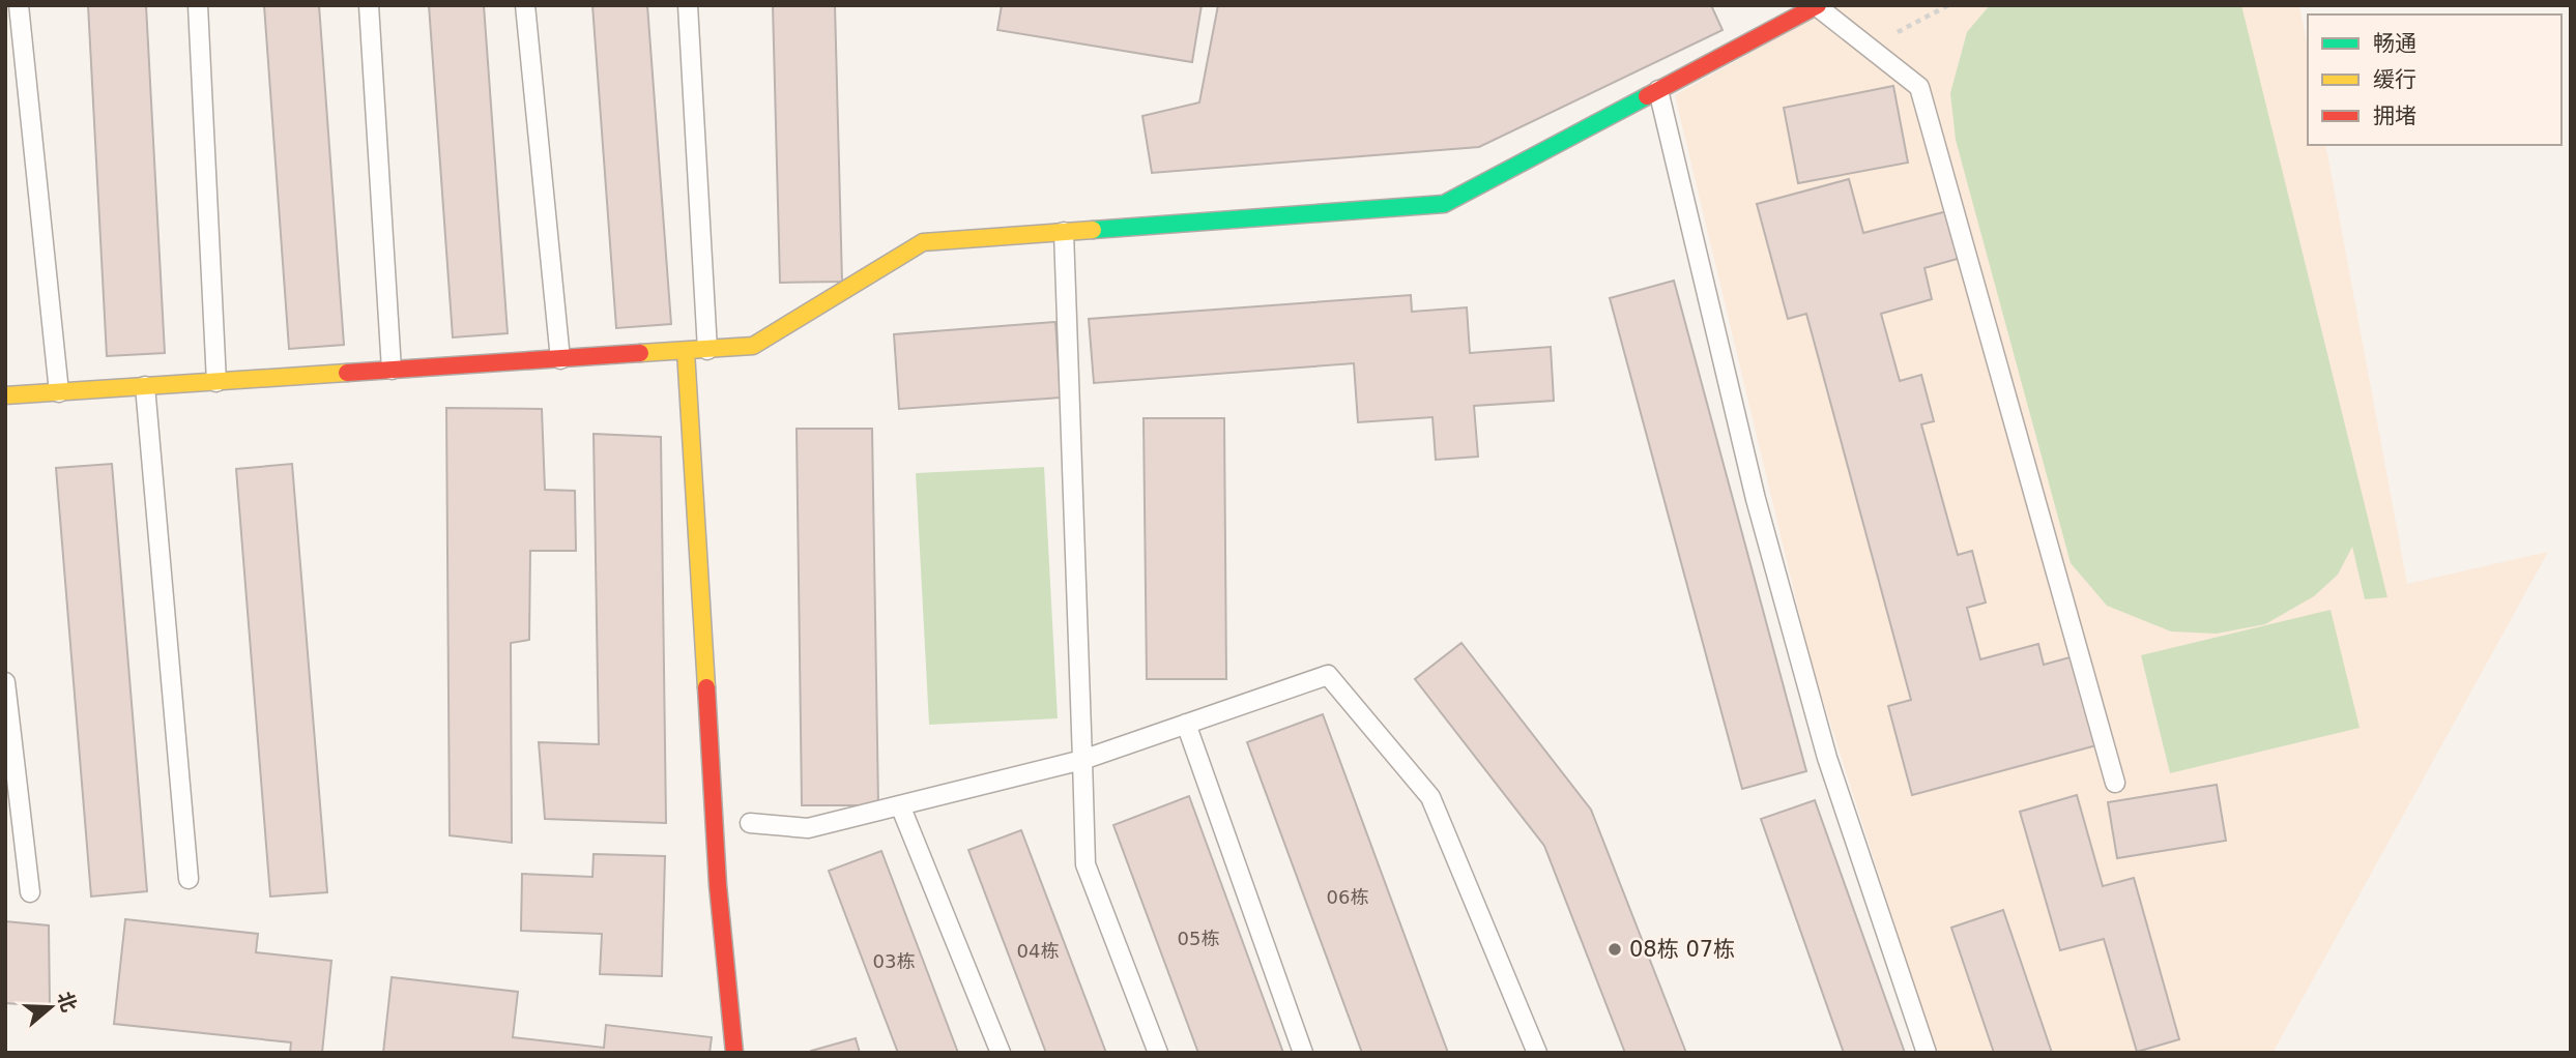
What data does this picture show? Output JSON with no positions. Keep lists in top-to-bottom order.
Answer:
{
  "places": ["08栋 07栋"],
  "house_numbers": [
    "06栋",
    "05栋",
    "04栋",
    "03栋"
  ],
  "legend": ["畅通", "缓行", "拥堵"],
  "north": "right"
}
